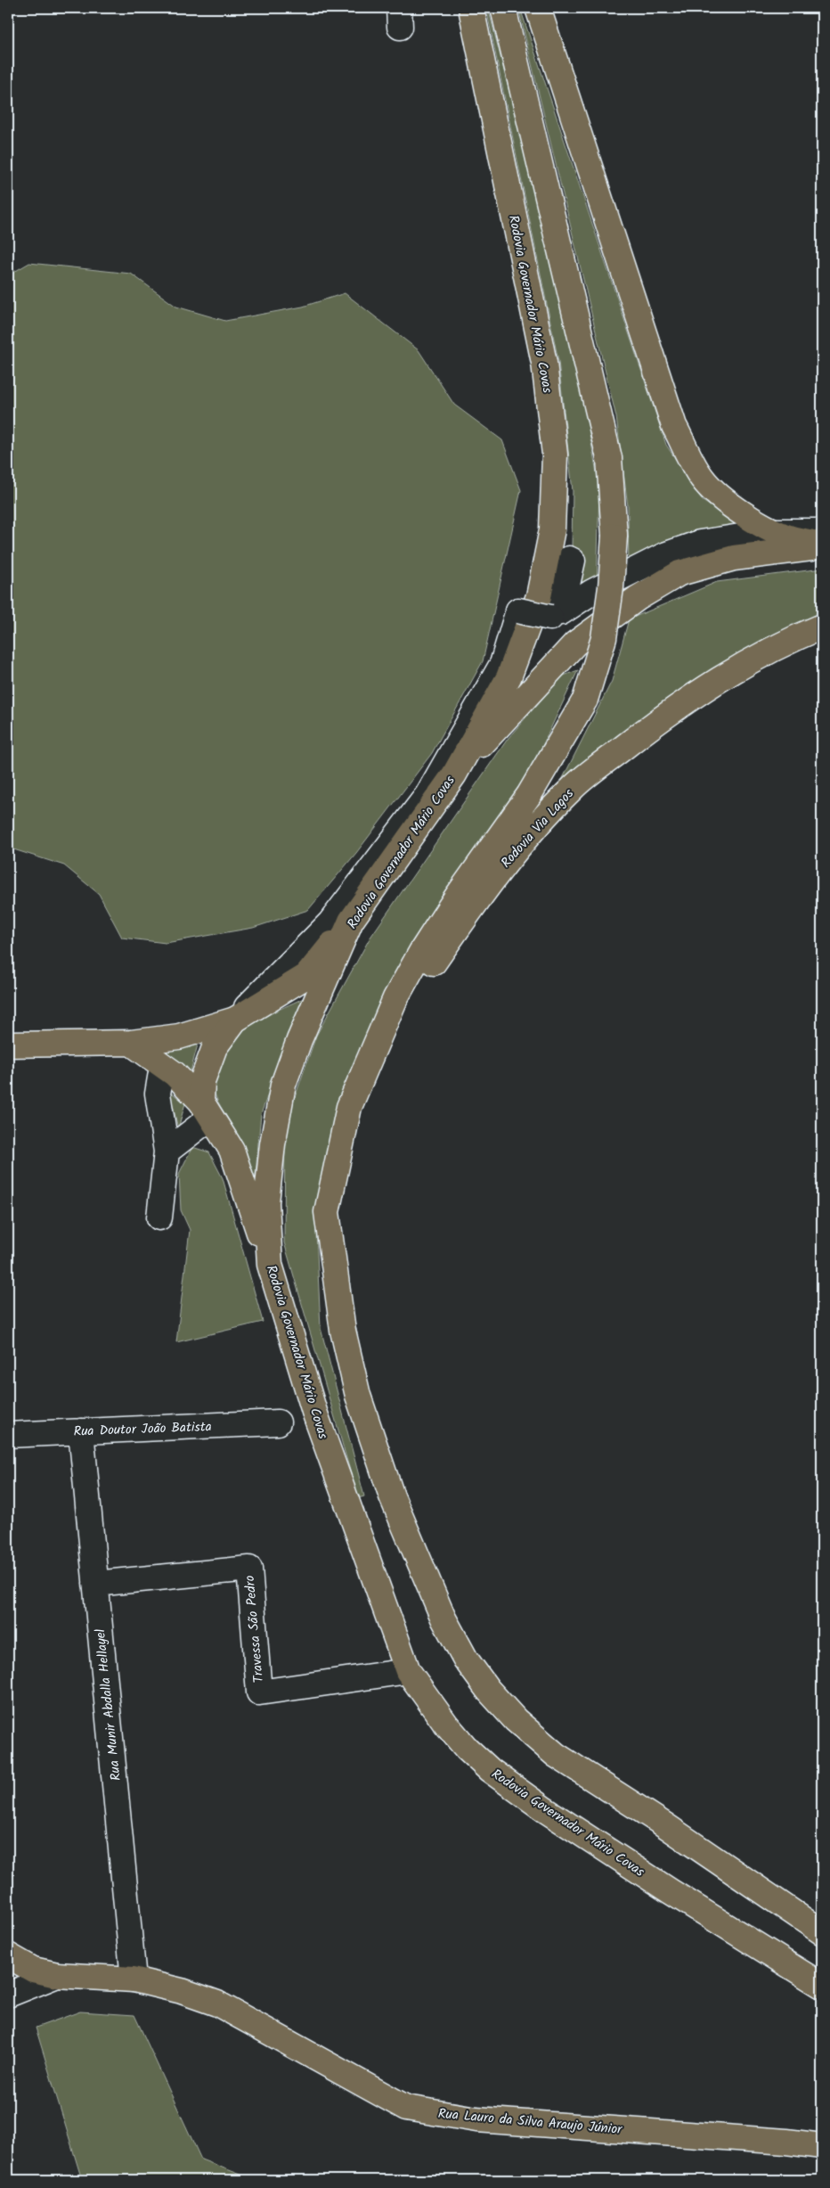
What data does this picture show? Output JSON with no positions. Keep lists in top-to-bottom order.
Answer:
{
  "streets": {
    "main road": ["Rodovia Governador Mário Covas", "Rodovia Via Lagos", "Rua Lauro da Silva Araujo Júnior"],
    "street": ["Rua Doutor João Batista", "Travessa São Pedro", "Rua Munir Abdalla Hellayel"]
  },
  "crossings": [
    ["Rodovia Governador Mário Covas", "Travessa São Pedro"],
    ["Rua Doutor João Batista", "Rua Munir Abdalla Hellayel"],
    ["Travessa São Pedro", "Rua Munir Abdalla Hellayel"],
    ["Rua Munir Abdalla Hellayel", "Rua Lauro da Silva Araujo Júnior"]
  ]
}
